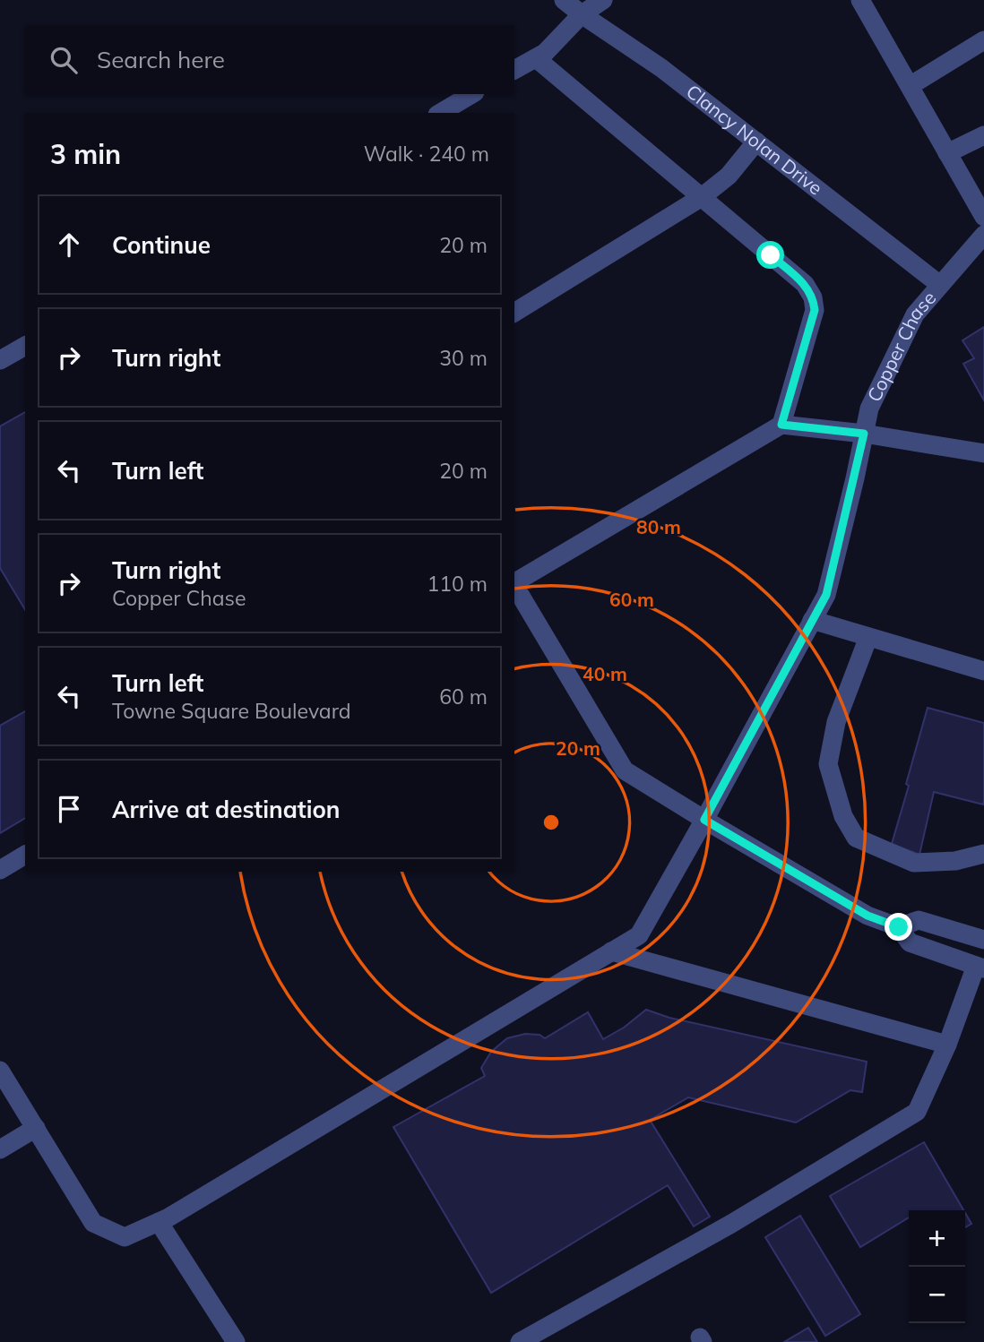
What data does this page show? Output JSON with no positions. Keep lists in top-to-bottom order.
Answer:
{
  "streets": {
    "street": ["Clancy Nolan Drive", "Copper Chase"]
  },
  "crossings": [
    ["Clancy Nolan Drive", "Copper Chase"]
  ],
  "page": {
    "search": "Search here",
    "heading": ["3 min", "Walk · 240 m"],
    "list": [
      ["Continue", "20 m"],
      ["Turn right", "30 m"],
      ["Turn left", "20 m"],
      ["Turn right", "Copper Chase", "110 m"],
      ["Turn left", "Towne Square Boulevard", "60 m"],
      "Arrive at destination"
    ],
    "map_buttons": ["+", "−"]
  },
  "rings": [
    "80 m",
    "60 m",
    "40 m",
    "20 m"
  ]
}
